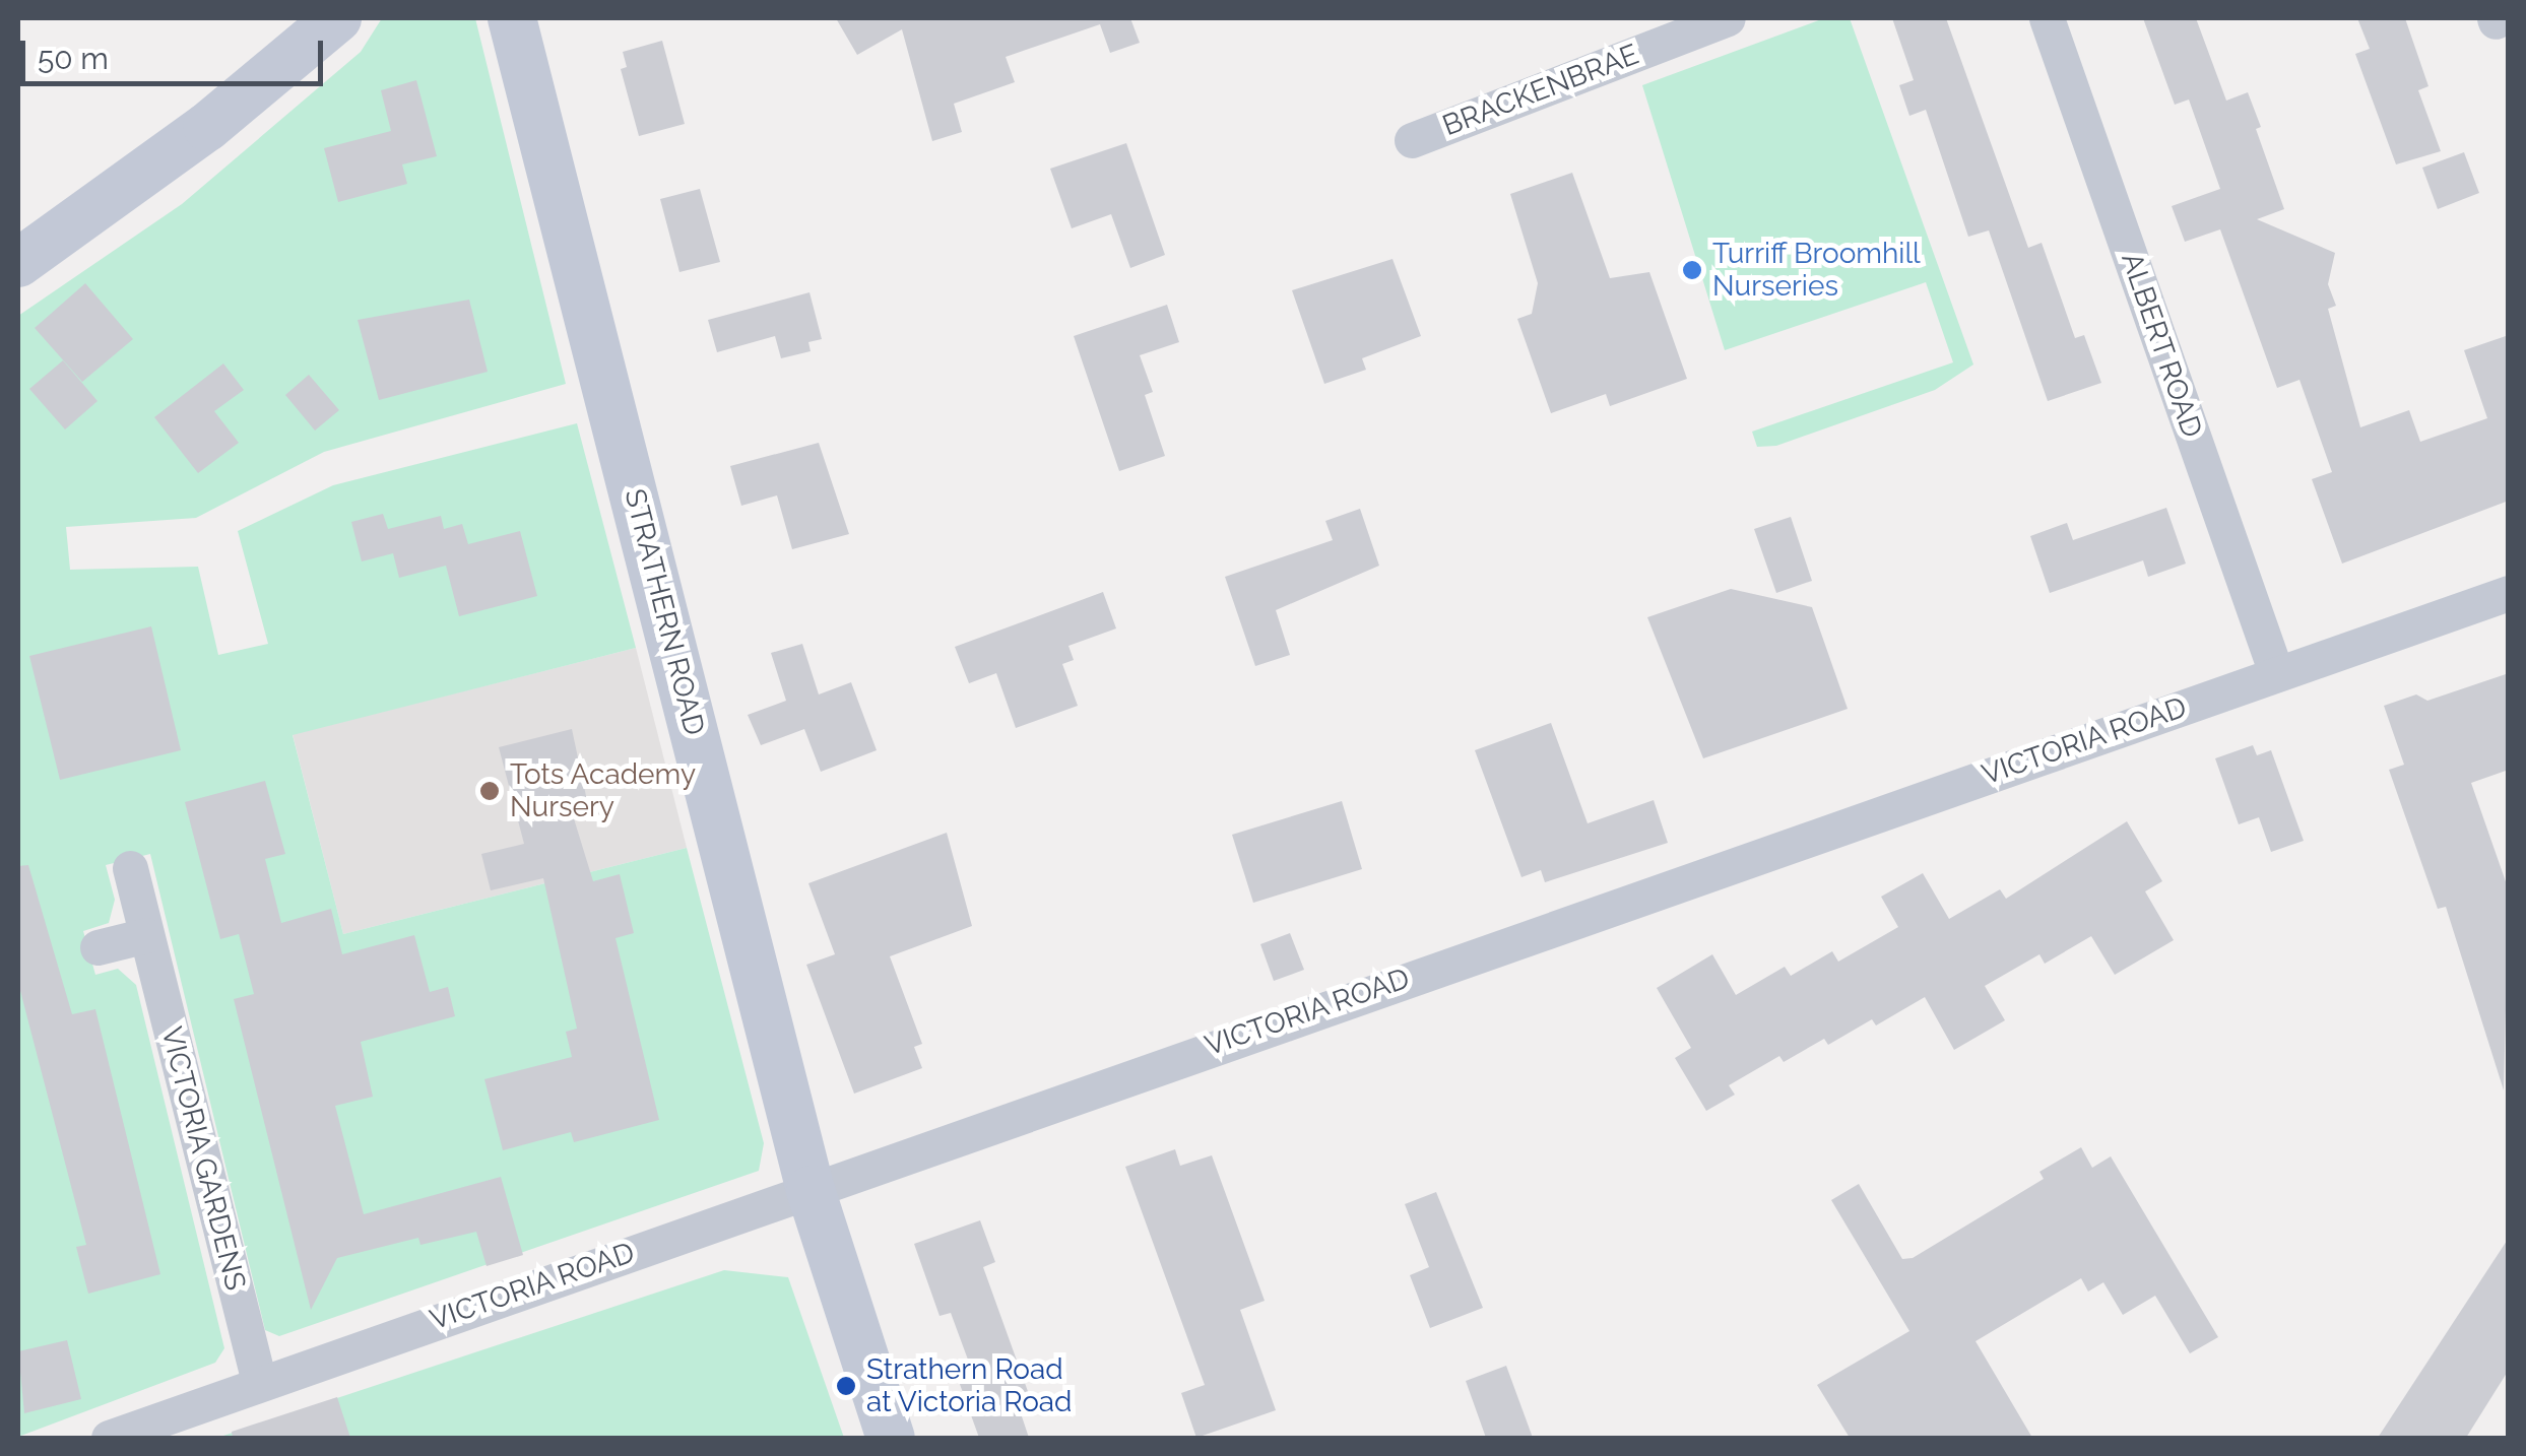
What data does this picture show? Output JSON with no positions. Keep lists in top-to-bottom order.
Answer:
{
  "streets": {
    "street": [
      "BRACKENBRAE",
      "ALBERT ROAD",
      "STRATHERN ROAD",
      "VICTORIA ROAD",
      "VICTORIA GARDENS"
    ]
  },
  "crossings": [
    ["ALBERT ROAD", "VICTORIA ROAD"],
    ["STRATHERN ROAD", "VICTORIA ROAD"],
    ["VICTORIA ROAD", "VICTORIA GARDENS"]
  ],
  "places": ["Turriff Broomhill Nurseries", "Tots Academy Nursery", "Strathern Road at Victoria Road"],
  "scale_bar": "50 m"
}
